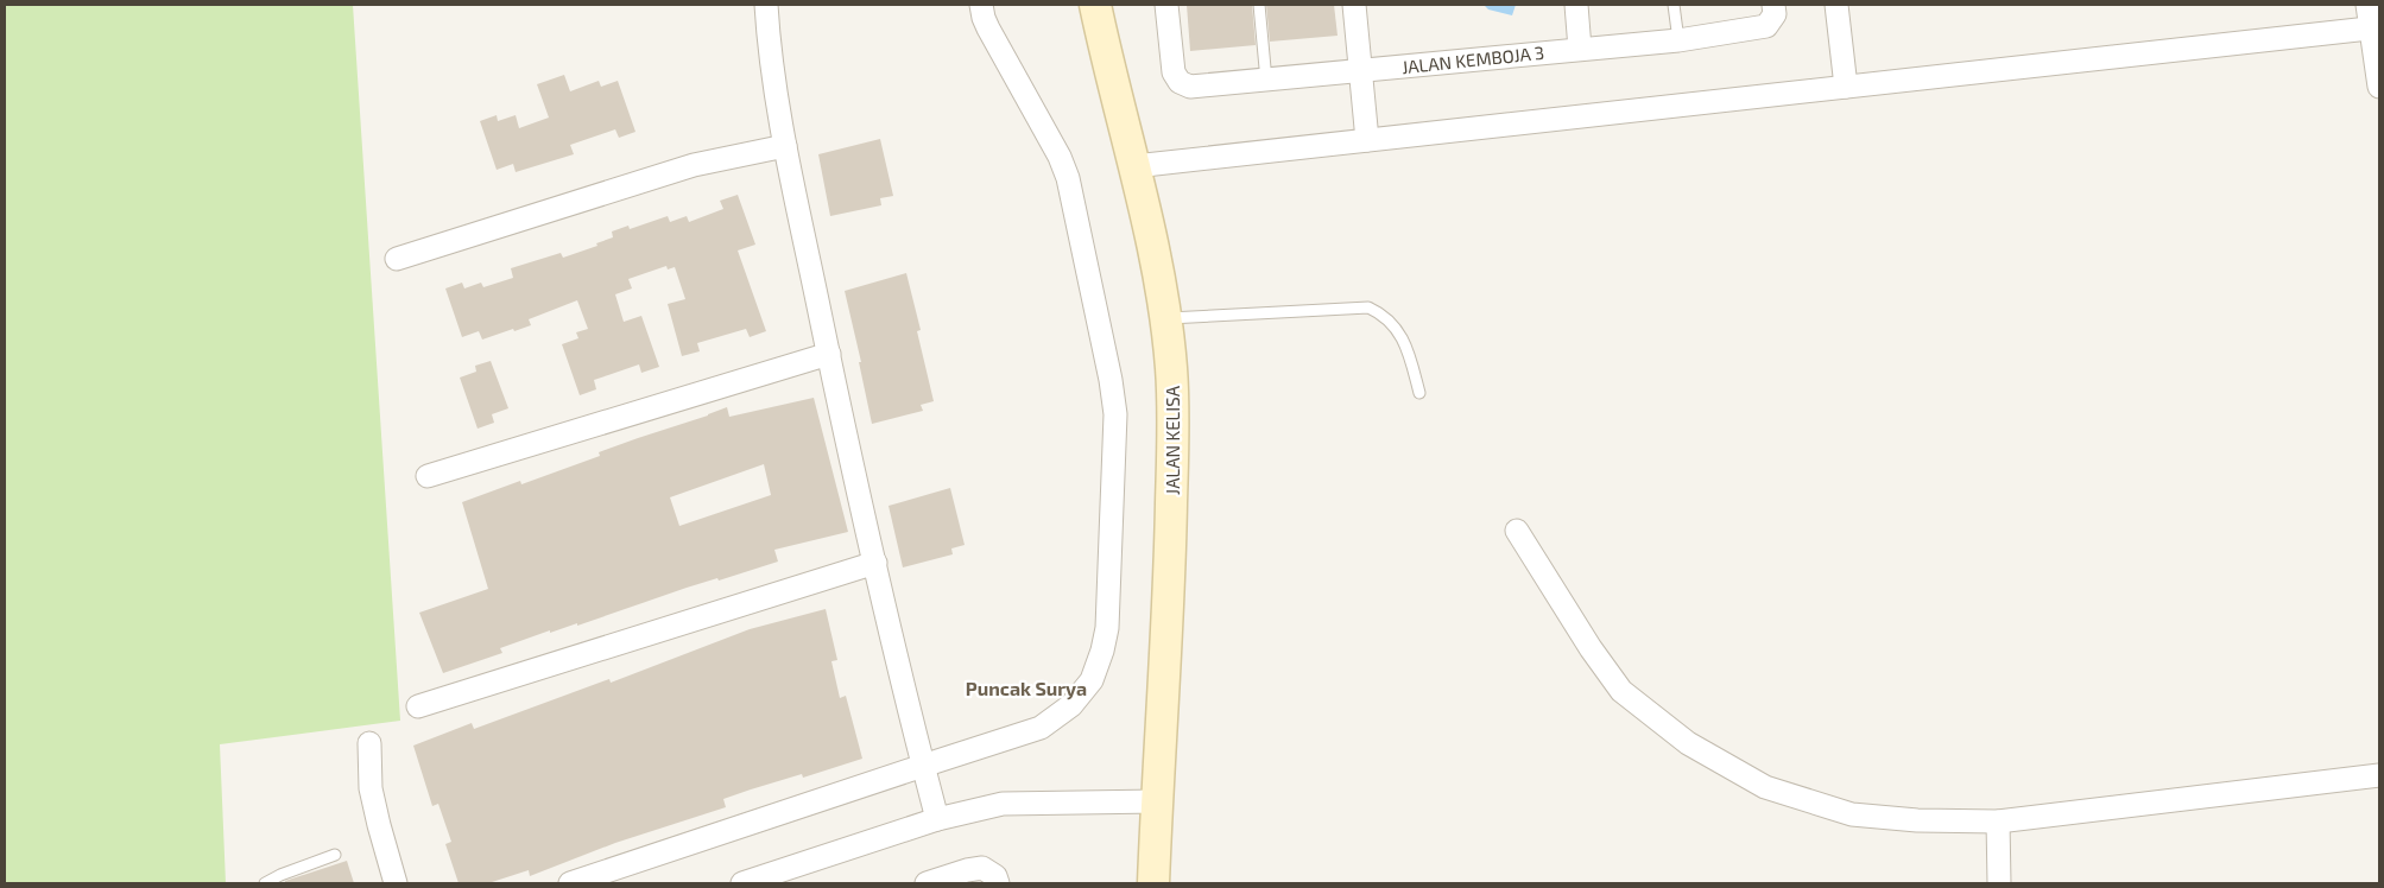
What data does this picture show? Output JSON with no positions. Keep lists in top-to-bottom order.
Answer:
{
  "streets": {
    "main road": ["JALAN KELISA"],
    "street": ["JALAN KEMBOJA 3"]
  },
  "districts": ["Puncak Surya"]
}
